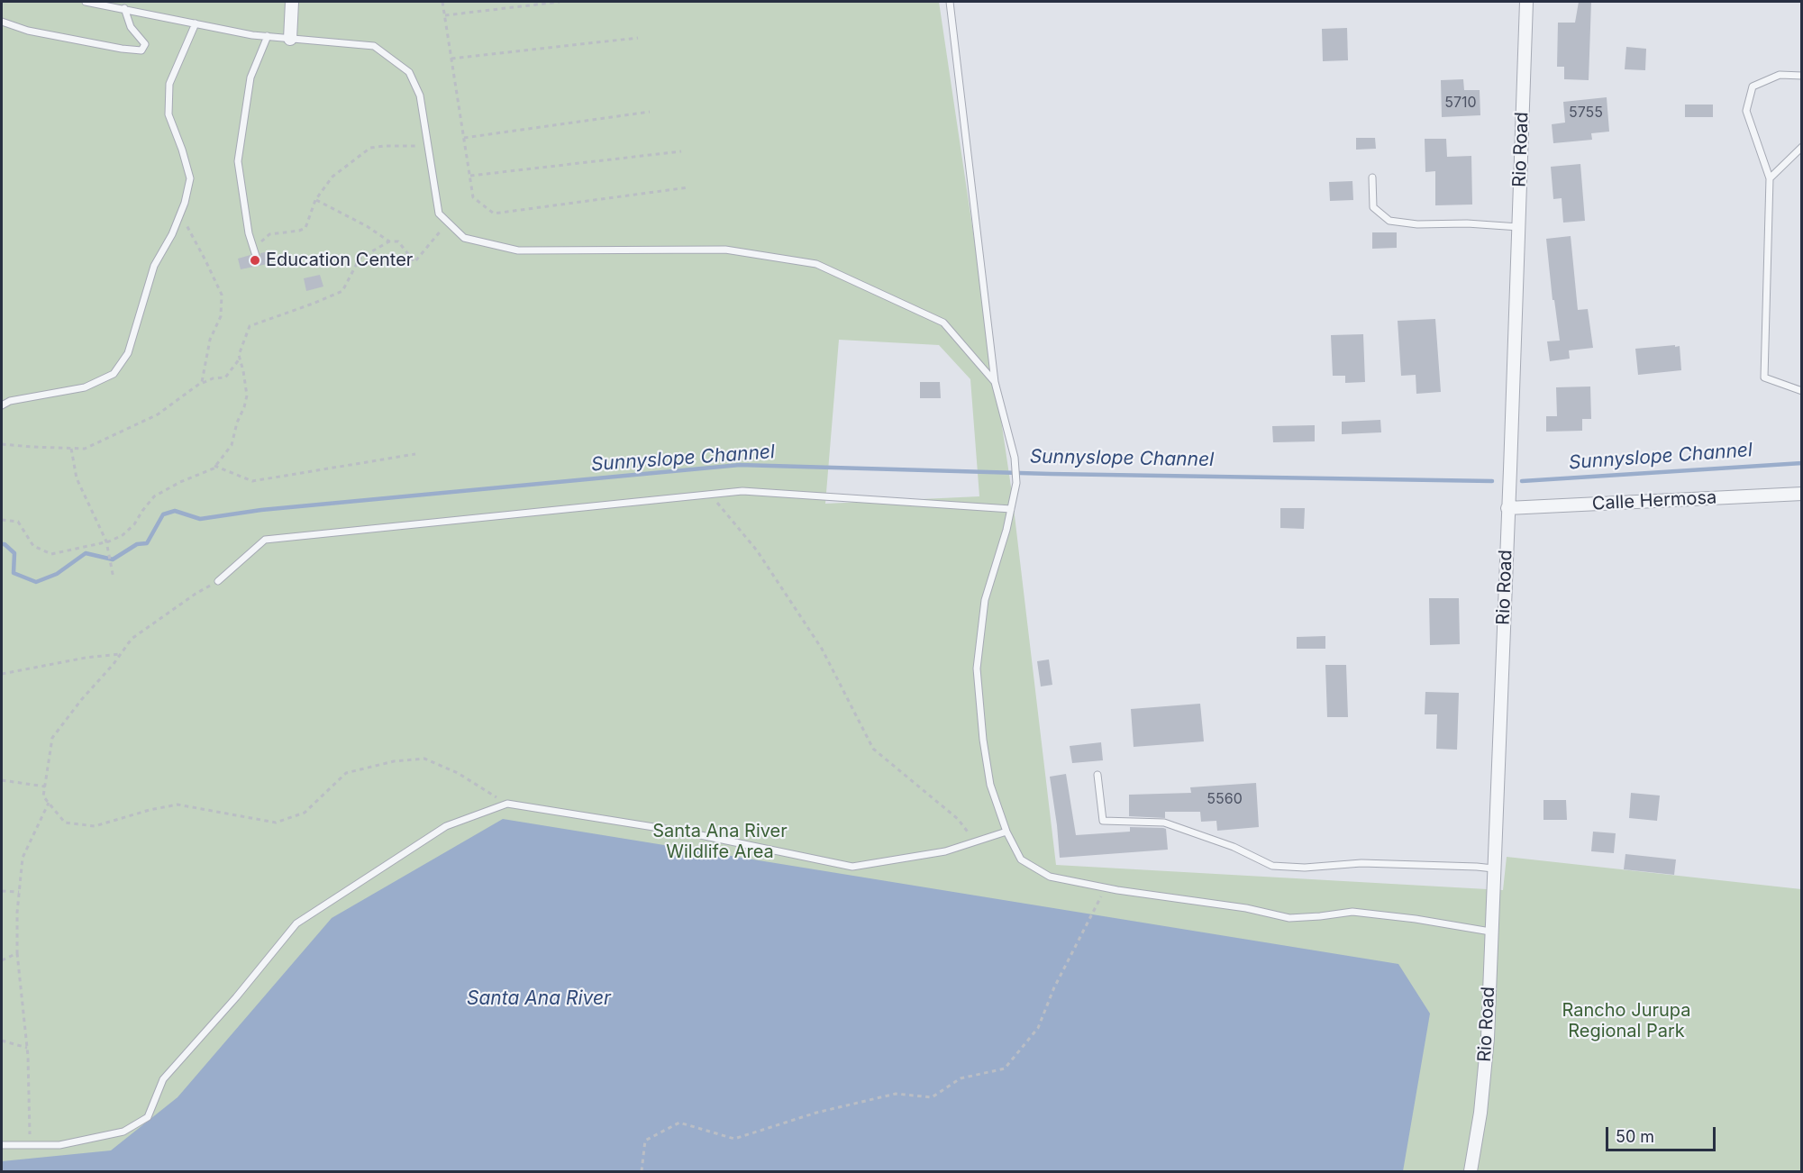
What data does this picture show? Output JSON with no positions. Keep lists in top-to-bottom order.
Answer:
{
  "streets": {
    "street": ["Rio Road", "Calle Hermosa"]
  },
  "crossings": [
    ["Rio Road", "Calle Hermosa"]
  ],
  "water": ["Sunnyslope Channel", "Santa Ana River"],
  "parks": ["Santa Ana River Wildlife Area", "Rancho Jurupa Regional Park"],
  "places": ["Education Center"],
  "house_numbers": ["5710", "5755", "5560"],
  "scale_bar": "50 m"
}
